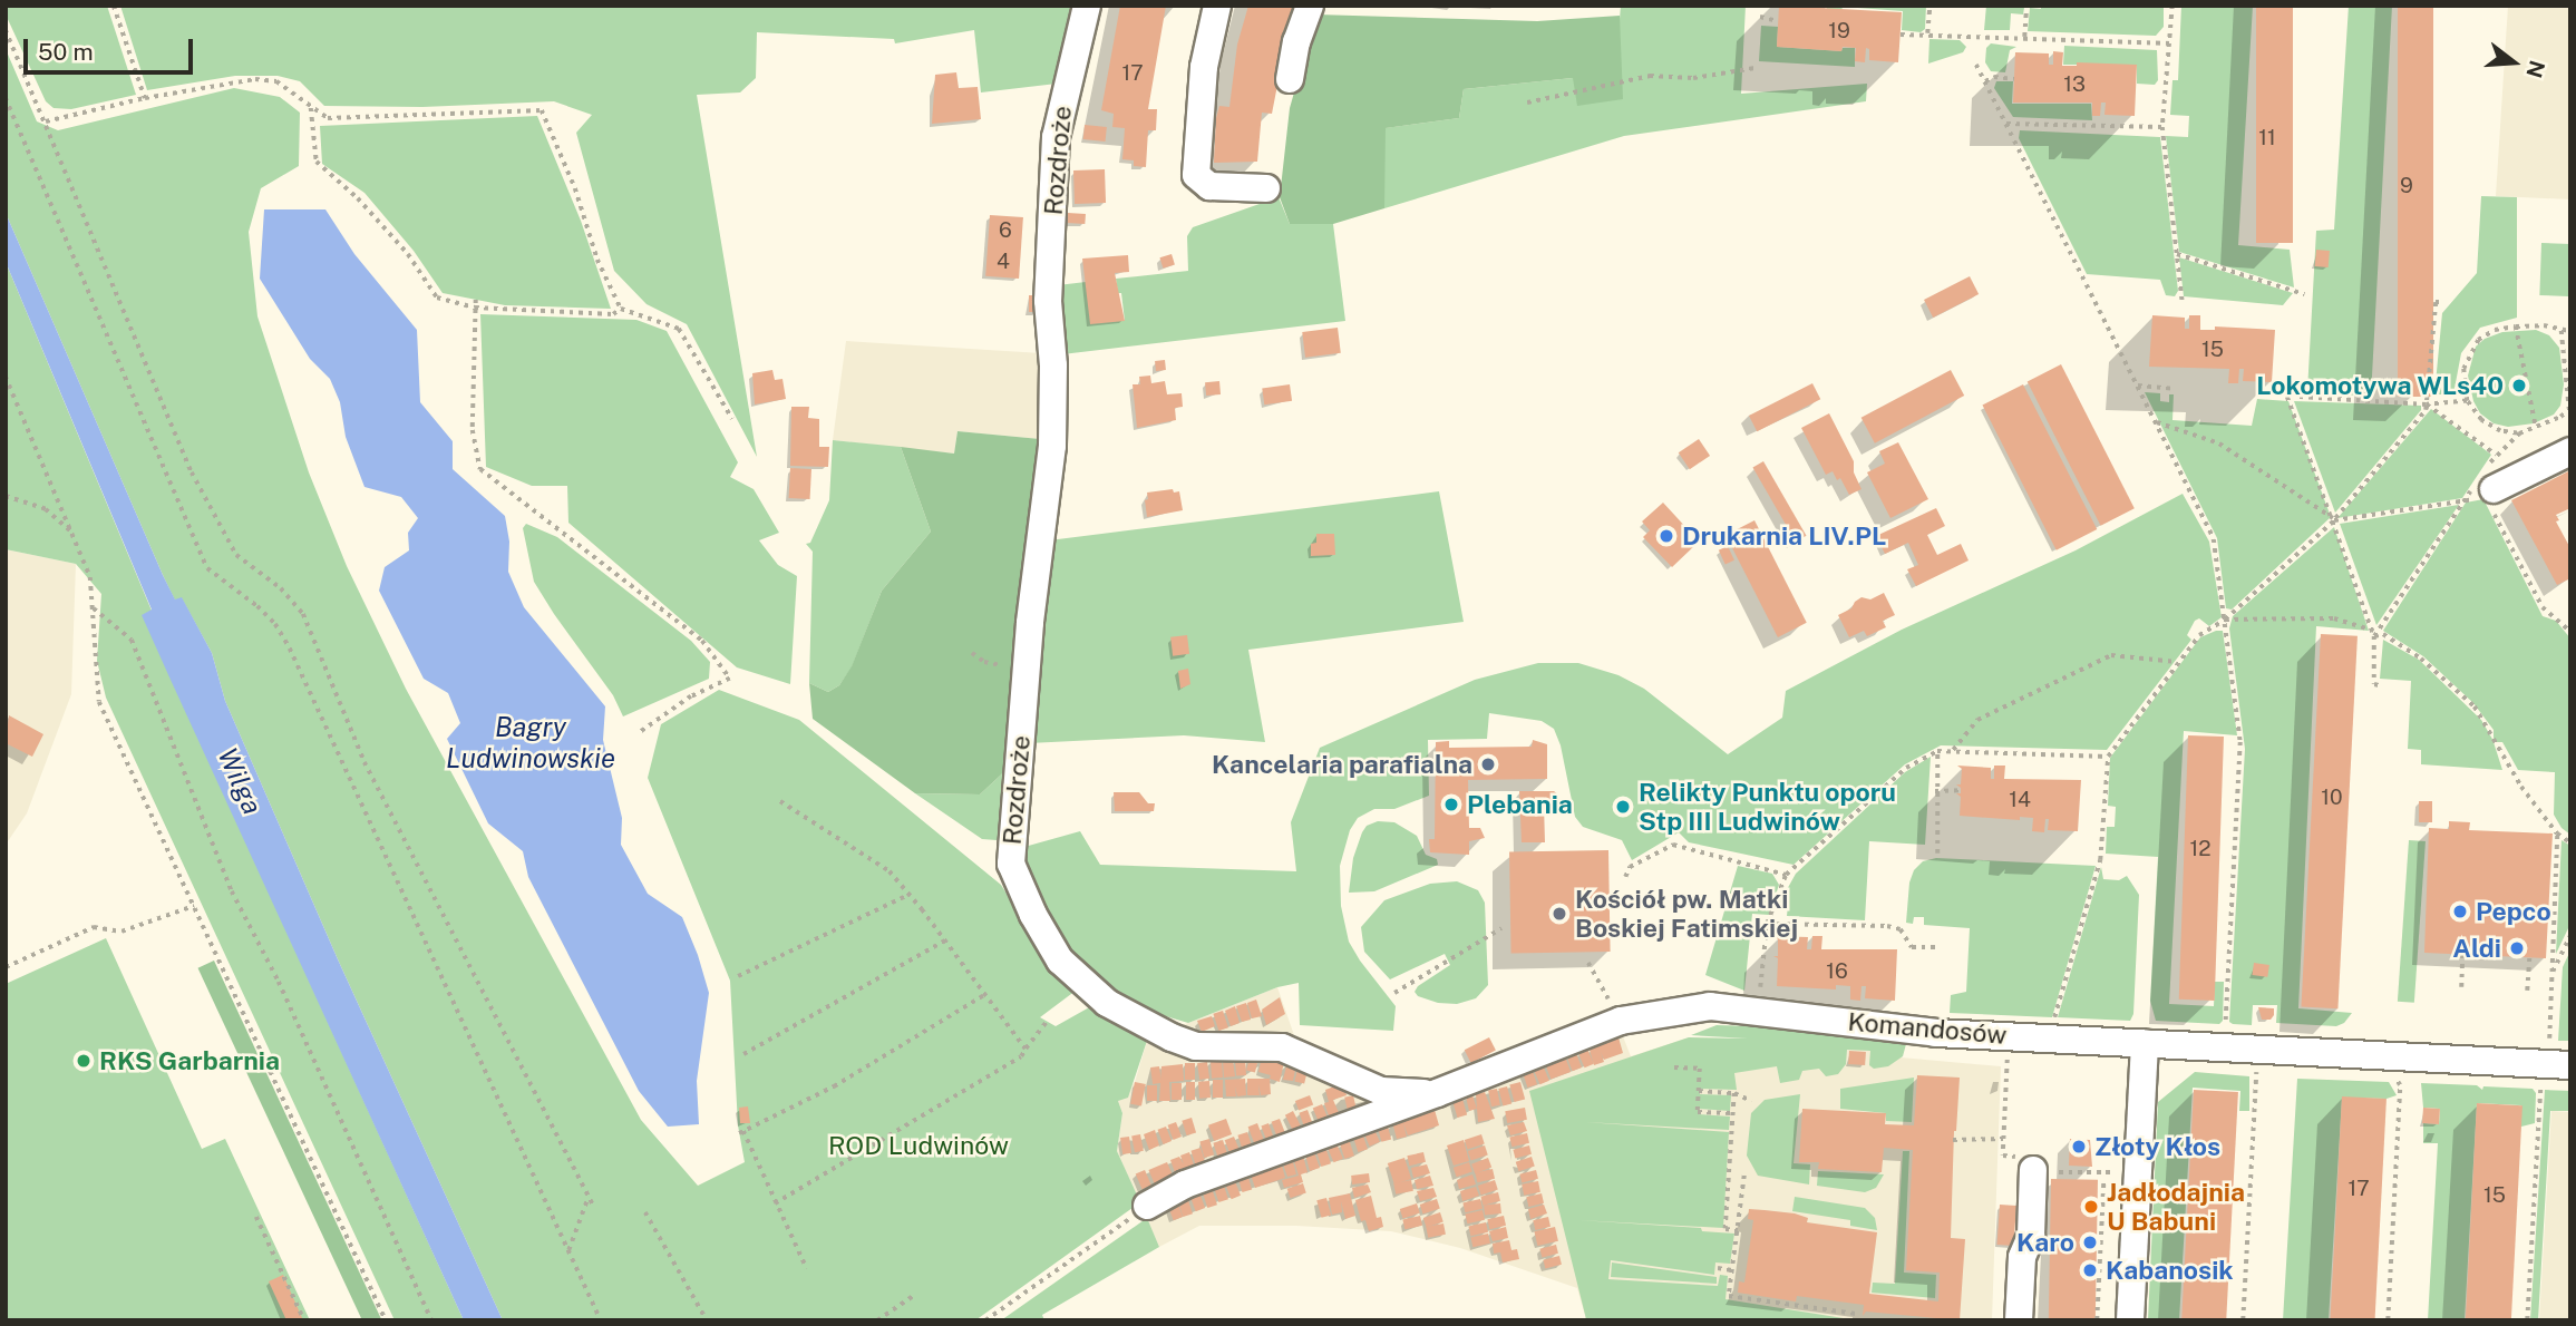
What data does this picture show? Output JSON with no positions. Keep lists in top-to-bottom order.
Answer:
{
  "streets": {
    "street": ["Rozdroże", "Komandosów"]
  },
  "crossings": [
    ["Rozdroże", "Komandosów"]
  ],
  "water": ["Bagry Ludwinowskie", "Wilga"],
  "parks": ["ROD Ludwinów"],
  "places": [
    "Lokomotywa WLs40",
    "Drukarnia LIV.PL",
    "Kancelaria parafialna",
    "Plebania",
    "Relikty Punktu oporu Stp III Ludwinów",
    "Pepco",
    "Kościół pw. Matki Boskiej Fatimskiej",
    "Aldi",
    "RKS Garbarnia",
    "Złoty Kłos",
    "Jadłodajnia U Babuni",
    "Karo",
    "Kabanosik"
  ],
  "house_numbers": [
    "19",
    "17",
    "13",
    "11",
    "9",
    "6",
    "4",
    "15",
    "10",
    "14",
    "12",
    "16",
    "17",
    "15"
  ],
  "scale_bar": "50 m",
  "north": "right"
}
